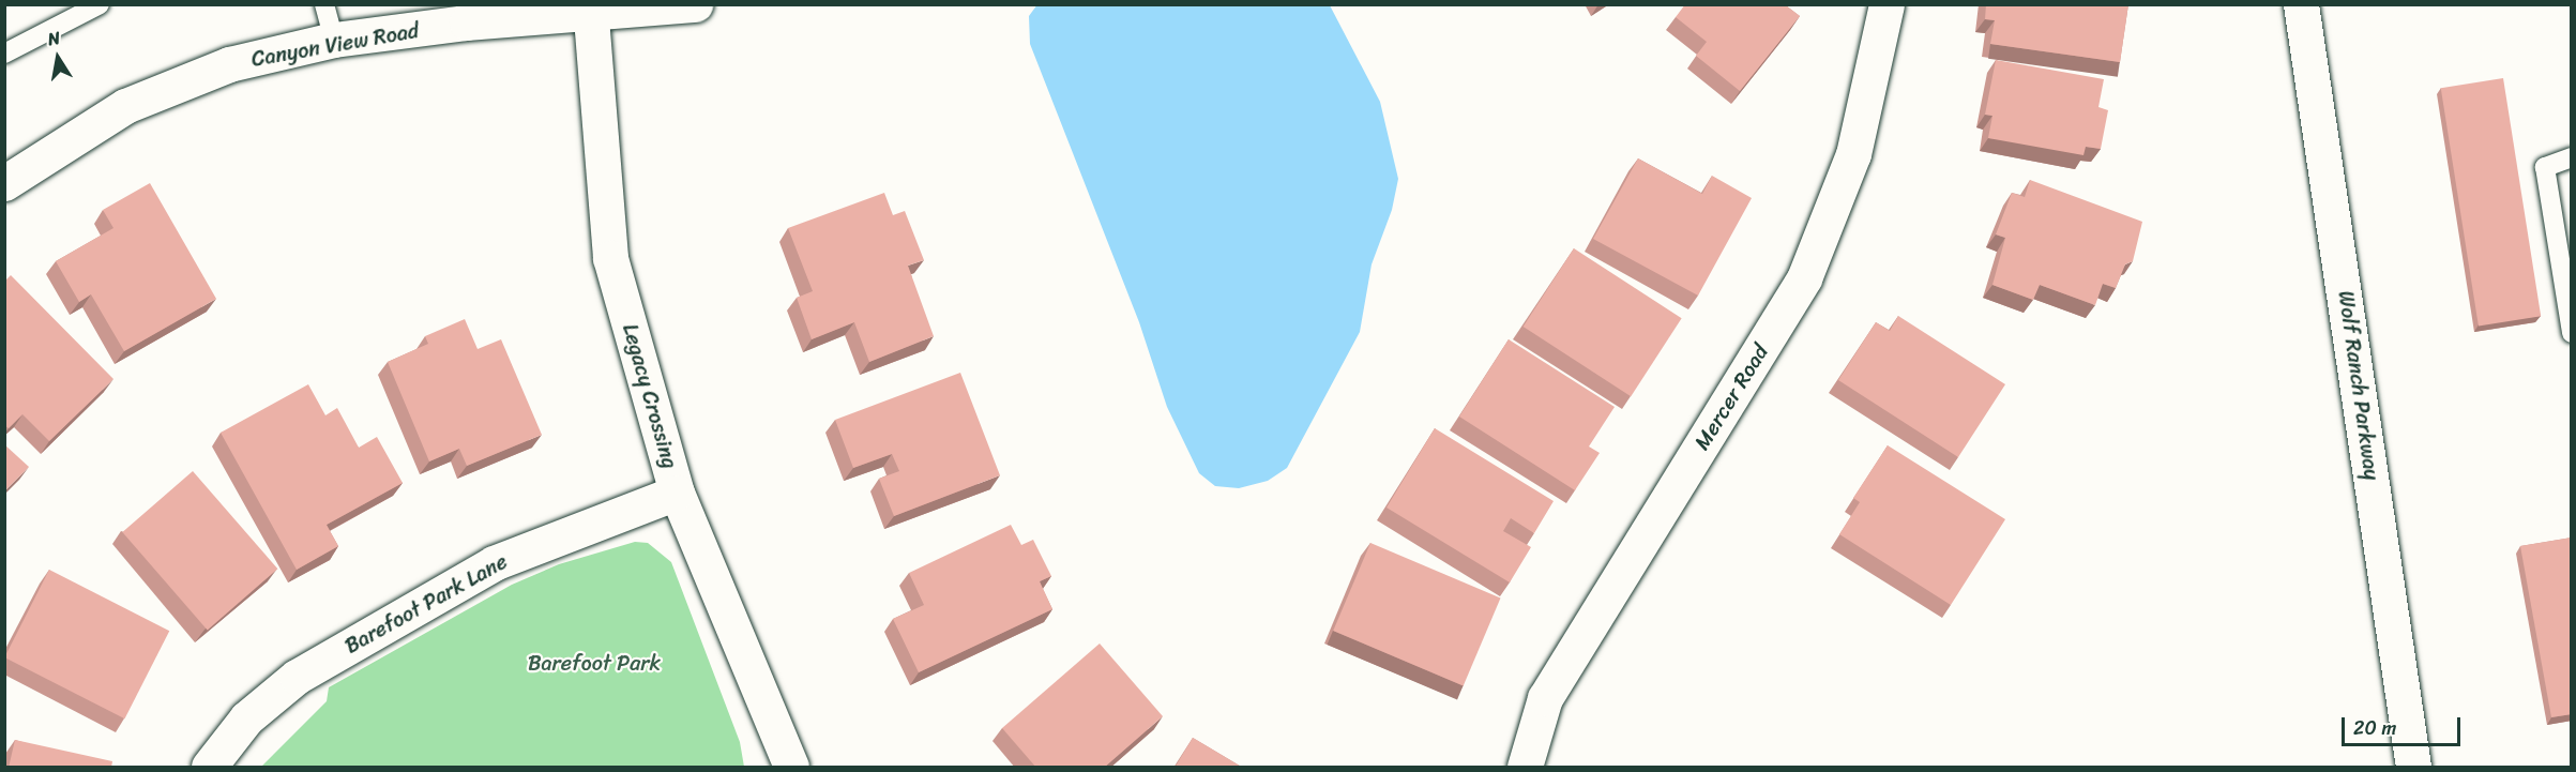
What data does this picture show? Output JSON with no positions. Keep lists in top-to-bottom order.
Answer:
{
  "streets": {
    "street": [
      "Canyon View Road",
      "Wolf Ranch Parkway",
      "Legacy Crossing",
      "Mercer Road",
      "Barefoot Park Lane"
    ]
  },
  "crossings": [
    ["Canyon View Road", "Legacy Crossing"],
    ["Legacy Crossing", "Barefoot Park Lane"]
  ],
  "parks": ["Barefoot Park"],
  "scale_bar": "20 m",
  "north": "top"
}
